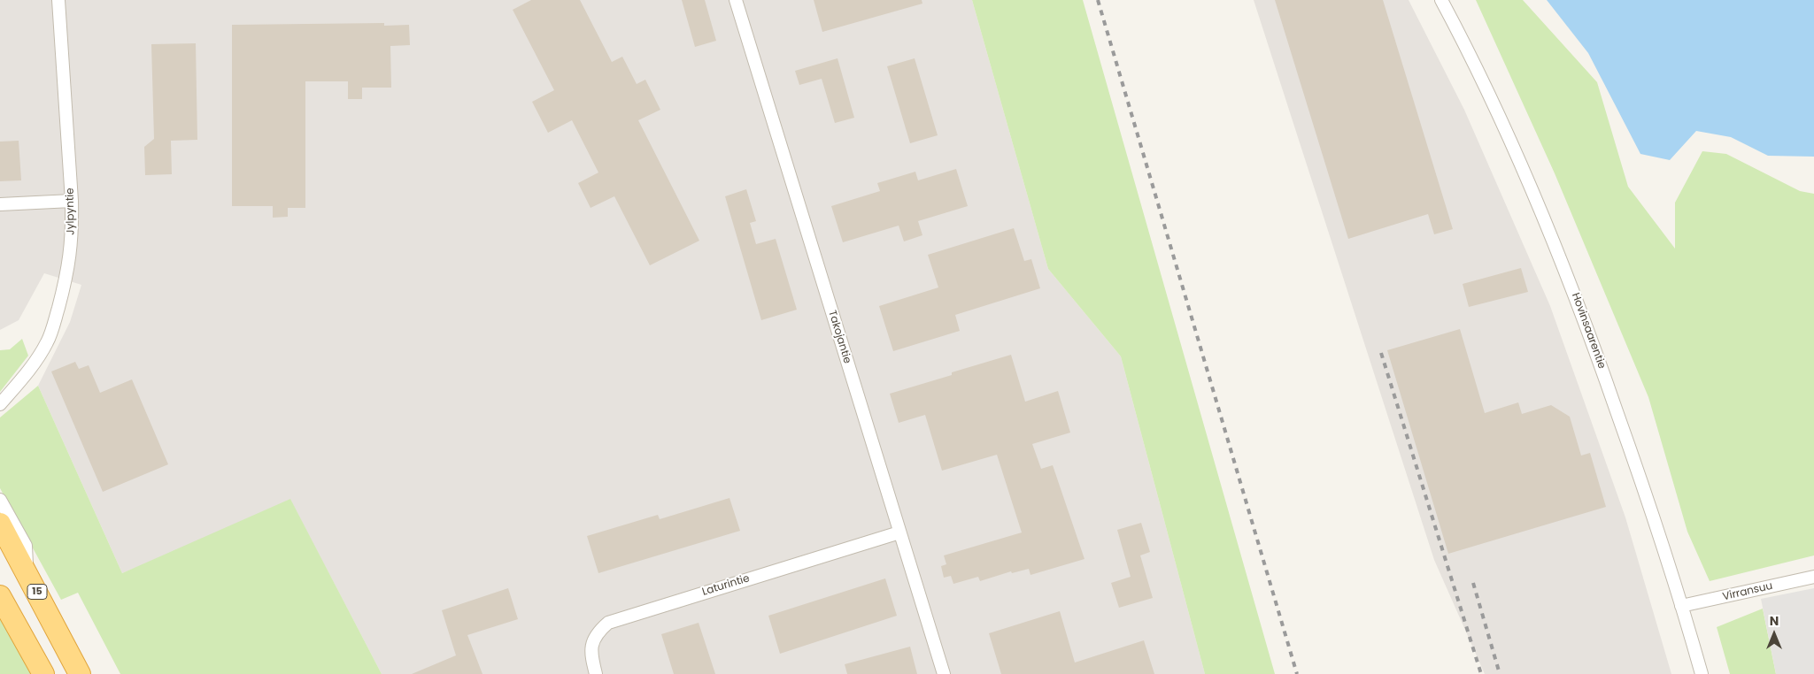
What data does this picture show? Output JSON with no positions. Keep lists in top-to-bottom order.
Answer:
{
  "streets": {
    "highway": ["15"],
    "street": [
      "Jylpyntie",
      "Hovinsaarentie",
      "Takojantie",
      "Laturintie",
      "Virransuu"
    ]
  },
  "crossings": [
    ["Hovinsaarentie", "Virransuu"],
    ["Takojantie", "Laturintie"]
  ],
  "north": "top"
}
